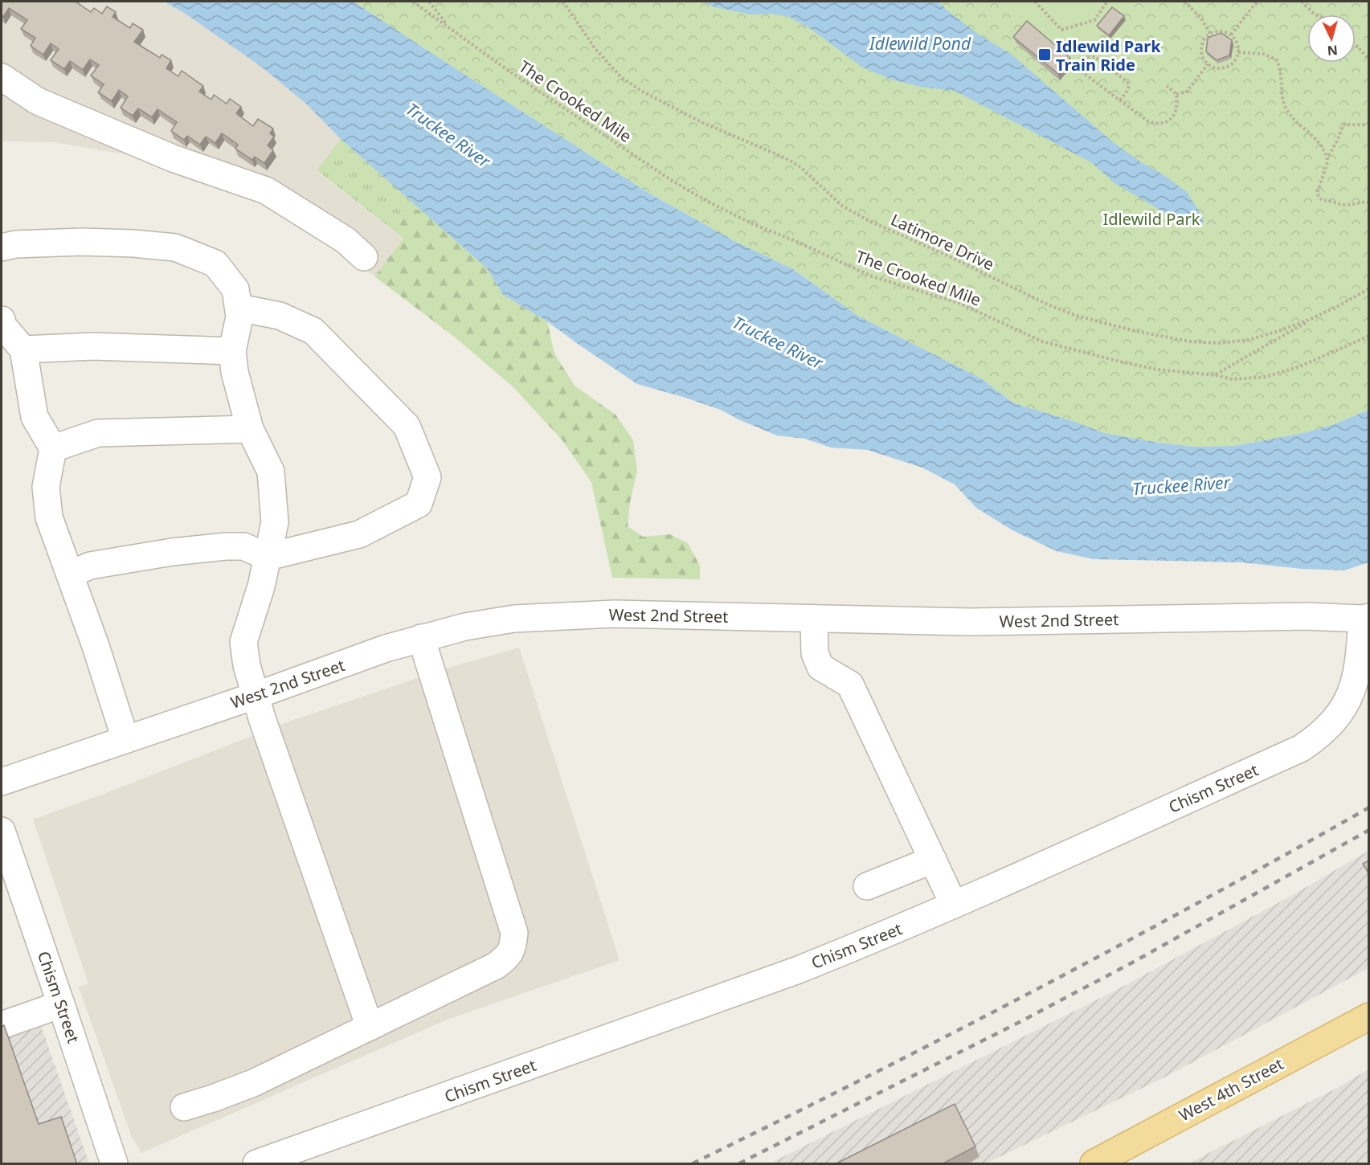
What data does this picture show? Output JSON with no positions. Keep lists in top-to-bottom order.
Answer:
{
  "streets": {
    "main road": ["West 4th Street"],
    "street": ["West 2nd Street", "Chism Street"],
    "path": ["The Crooked Mile", "Latimore Drive"]
  },
  "crossings": [
    ["West 2nd Street", "Chism Street"]
  ],
  "water": ["Idlewild Pond", "Truckee River"],
  "parks": ["Idlewild Park"],
  "places": {
    "transit": ["Idlewild Park Train Ride"]
  },
  "north": "bottom"
}
